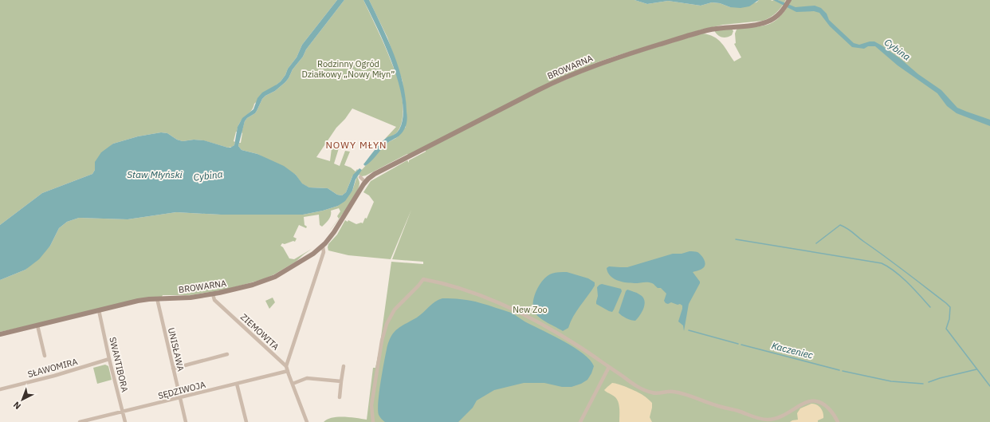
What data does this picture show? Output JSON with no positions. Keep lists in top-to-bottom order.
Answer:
{
  "streets": {
    "street": [
      "BROWARNA",
      "ZIEMOWITA",
      "UNISŁAWA",
      "SWANTIBORA",
      "SŁAWOMIRA",
      "SĘDZIWOJA"
    ]
  },
  "crossings": [
    ["BROWARNA", "ZIEMOWITA"],
    ["BROWARNA", "UNISŁAWA"],
    ["BROWARNA", "SWANTIBORA"],
    ["UNISŁAWA", "SĘDZIWOJA"],
    ["SWANTIBORA", "SŁAWOMIRA"],
    ["SWANTIBORA", "SĘDZIWOJA"]
  ],
  "districts": ["NOWY MŁYN"],
  "water": ["Cybina", "Staw Młyński", "Kaczeniec"],
  "parks": ["Rodzinny Ogród Działkowy „Nowy Młyn”", "New Zoo"],
  "north": "bottom left"
}
